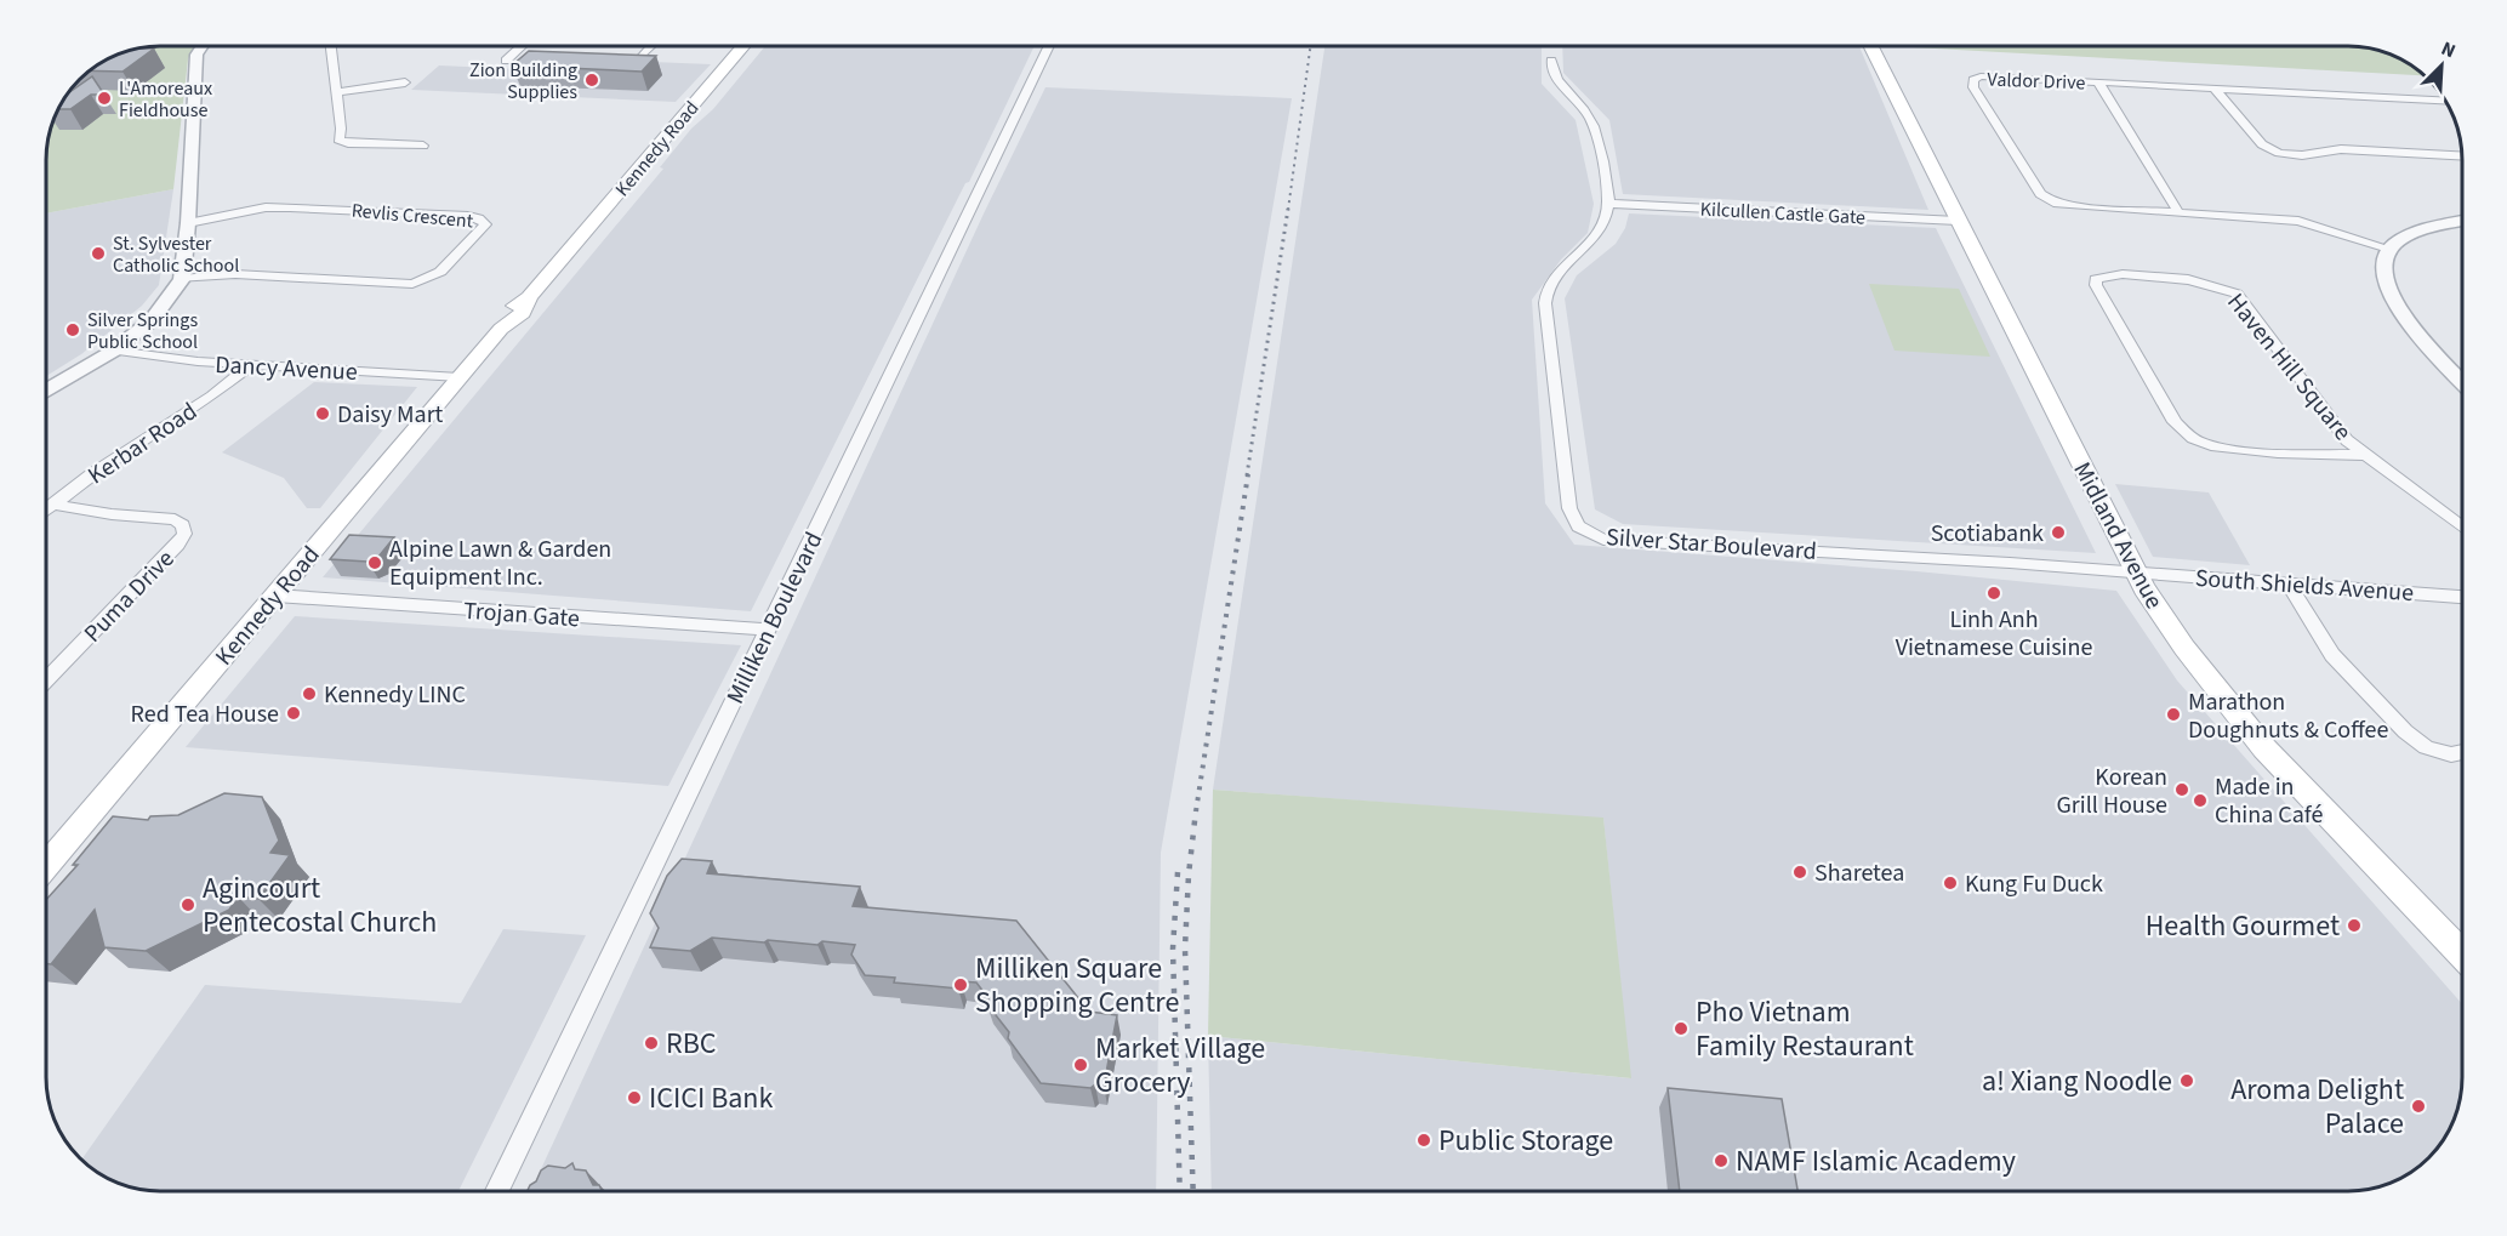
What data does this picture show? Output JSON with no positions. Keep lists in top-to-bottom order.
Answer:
{
  "streets": {
    "main road": ["Kennedy Road", "Midland Avenue"],
    "street": [
      "Valdor Drive",
      "Kilcullen Castle Gate",
      "Revlis Crescent",
      "Haven Hill Square",
      "Dancy Avenue",
      "Kerbar Road",
      "Silver Star Boulevard",
      "South Shields Avenue",
      "Puma Drive",
      "Trojan Gate",
      "Milliken Boulevard"
    ]
  },
  "crossings": [
    ["Kennedy Road", "Dancy Avenue"],
    ["Kennedy Road", "Trojan Gate"],
    ["Kilcullen Castle Gate", "Midland Avenue"],
    ["Kilcullen Castle Gate", "Silver Star Boulevard"],
    ["Dancy Avenue", "Kerbar Road"],
    ["Kerbar Road", "Puma Drive"],
    ["Midland Avenue", "Silver Star Boulevard"],
    ["Midland Avenue", "South Shields Avenue"],
    ["Silver Star Boulevard", "South Shields Avenue"],
    ["Trojan Gate", "Milliken Boulevard"]
  ],
  "places": [
    "Zion Building Supplies",
    "L'Amoreaux Fieldhouse",
    "St. Sylvester Catholic School",
    "Silver Springs Public School",
    "Daisy Mart",
    "Scotiabank",
    "Alpine Lawn & Garden Equipment Inc.",
    "Linh Anh Vietnamese Cuisine",
    "Kennedy LINC",
    "Red Tea House",
    "Marathon Doughnuts & Coffee",
    "Korean Grill House",
    "Made in China Café",
    "Sharetea",
    "Kung Fu Duck",
    "Agincourt Pentecostal Church",
    "Health Gourmet",
    "Milliken Square Shopping Centre",
    "Pho Vietnam Family Restaurant",
    "RBC",
    "Market Village Grocery",
    "a! Xiang Noodle",
    "ICICI Bank",
    "Aroma Delight Palace",
    "Public Storage",
    "NAMF Islamic Academy"
  ],
  "north": "top right"
}
